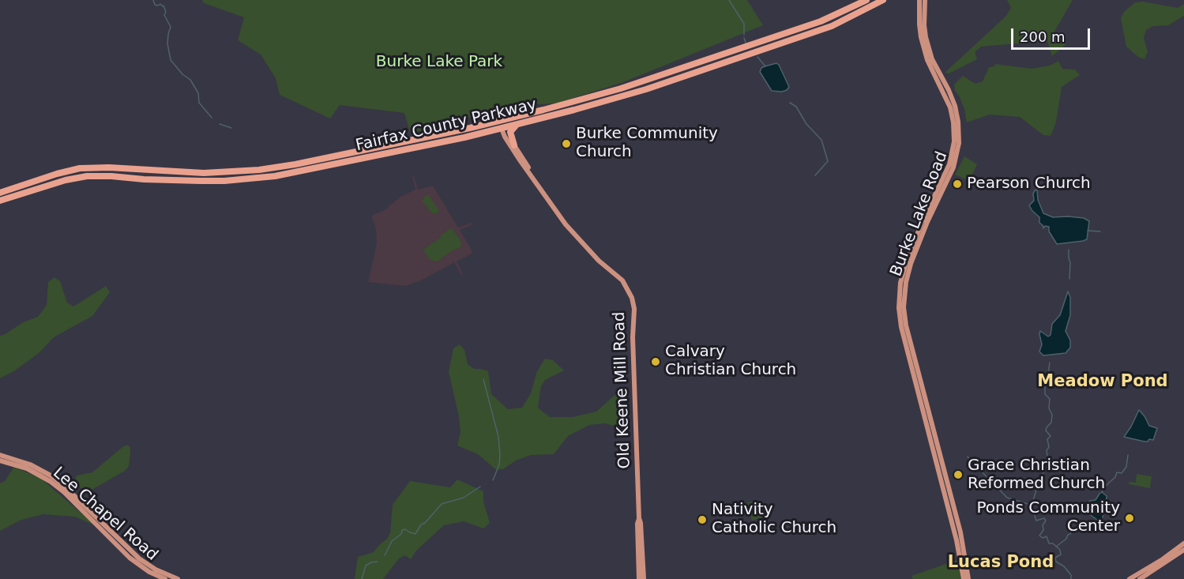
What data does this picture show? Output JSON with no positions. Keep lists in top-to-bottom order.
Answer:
{
  "streets": {
    "highway": ["Fairfax County Parkway"],
    "main road": ["Burke Lake Road", "Old Keene Mill Road", "Lee Chapel Road"]
  },
  "crossings": [
    ["Fairfax County Parkway", "Old Keene Mill Road"]
  ],
  "districts": ["Meadow Pond", "Lucas Pond"],
  "parks": ["Burke Lake Park"],
  "places": [
    "Burke Community Church",
    "Pearson Church",
    "Calvary Christian Church",
    "Grace Christian Reformed Church",
    "Ponds Community Center",
    "Nativity Catholic Church"
  ],
  "scale_bar": "200 m"
}
